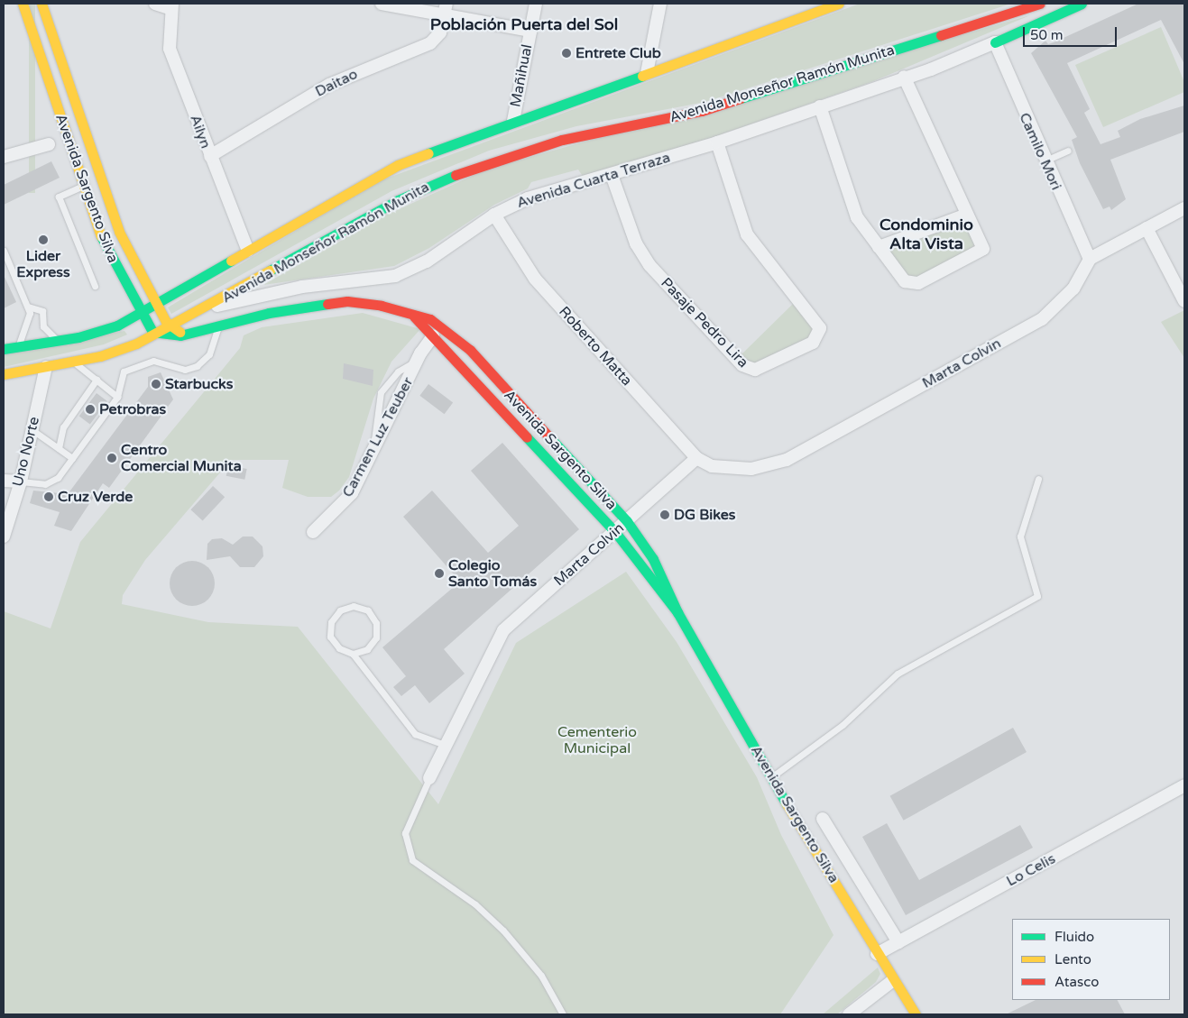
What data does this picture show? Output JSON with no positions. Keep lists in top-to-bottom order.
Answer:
{
  "streets": {
    "main road": ["Avenida Monseñor Ramón Munita", "Avenida Sargento Silva"],
    "street": [
      "Mañihual",
      "Daitao",
      "Ailyn",
      "Camilo Mori",
      "Avenida Cuarta Terraza",
      "Pasaje Pedro Lira",
      "Roberto Matta",
      "Marta Colvin",
      "Carmen Luz Teuber",
      "Uno Norte",
      "Lo Celis"
    ]
  },
  "crossings": [
    ["Mañihual", "Avenida Monseñor Ramón Munita"],
    ["Daitao", "Ailyn"],
    ["Avenida Monseñor Ramón Munita", "Ailyn"],
    ["Avenida Monseñor Ramón Munita", "Avenida Cuarta Terraza"],
    ["Avenida Monseñor Ramón Munita", "Avenida Sargento Silva"],
    ["Avenida Monseñor Ramón Munita", "Uno Norte"],
    ["Camilo Mori", "Avenida Cuarta Terraza"],
    ["Camilo Mori", "Marta Colvin"],
    ["Avenida Cuarta Terraza", "Pasaje Pedro Lira"],
    ["Avenida Cuarta Terraza", "Roberto Matta"],
    ["Avenida Sargento Silva", "Marta Colvin"],
    ["Avenida Sargento Silva", "Carmen Luz Teuber"],
    ["Avenida Sargento Silva", "Lo Celis"],
    ["Roberto Matta", "Marta Colvin"]
  ],
  "districts": ["Población Puerta del Sol", "Condominio Alta Vista"],
  "parks": ["Cementerio Municipal"],
  "places": [
    "Entrete Club",
    "Lider Express",
    "Starbucks",
    "Petrobras",
    "Centro Comercial Munita",
    "Cruz Verde",
    "DG Bikes",
    "Colegio Santo Tomás"
  ],
  "legend": ["Fluido", "Lento", "Atasco"],
  "scale_bar": "50 m"
}
